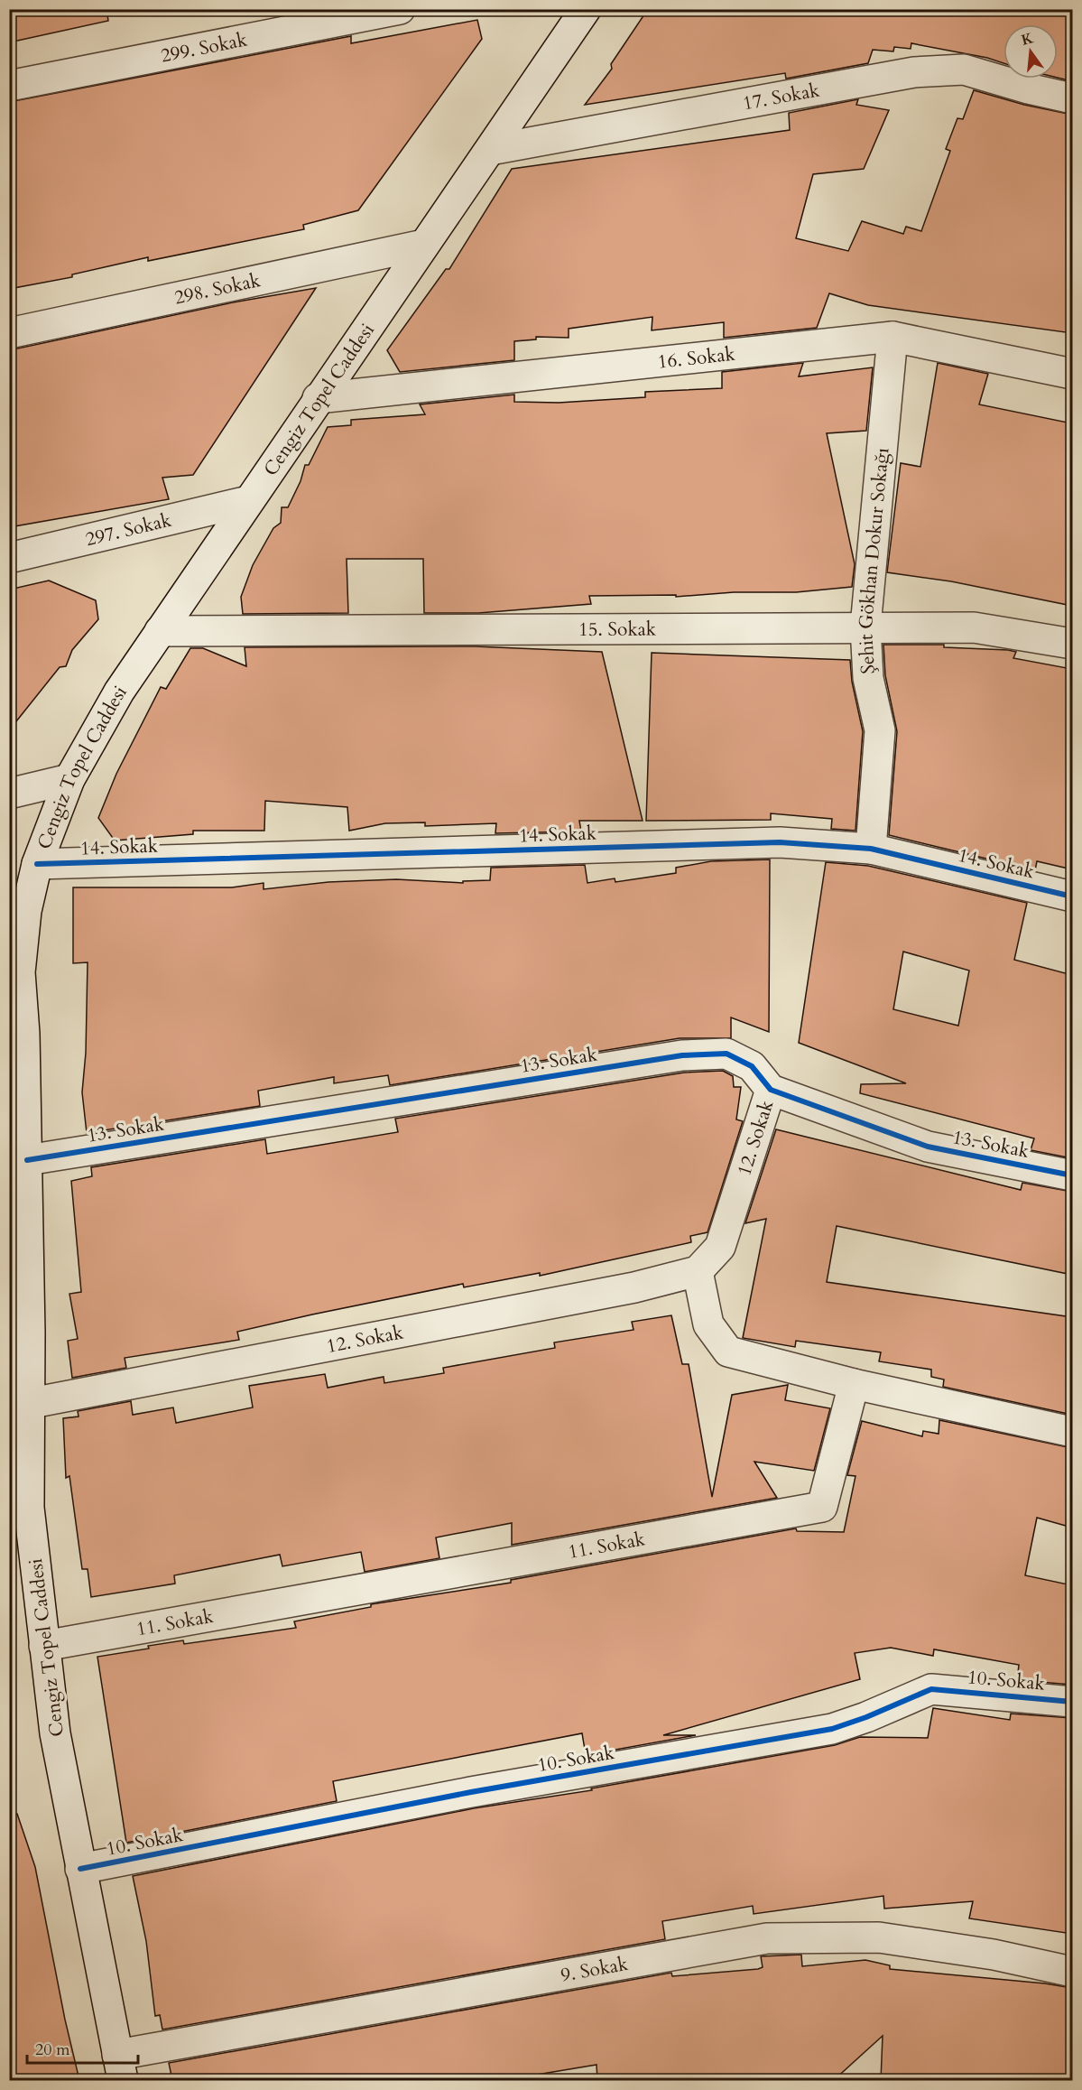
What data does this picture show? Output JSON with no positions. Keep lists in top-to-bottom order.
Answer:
{
  "streets": {
    "street": [
      "299. Sokak",
      "17. Sokak",
      "298. Sokak",
      "16. Sokak",
      "Cengiz Topel Caddesi",
      "297. Sokak",
      "Şehit Gökhan Dokur Sokağı",
      "15. Sokak",
      "14. Sokak",
      "13. Sokak",
      "12. Sokak",
      "11. Sokak",
      "10. Sokak",
      "9. Sokak"
    ]
  },
  "crossings": [
    ["17. Sokak", "Cengiz Topel Caddesi"],
    ["298. Sokak", "Cengiz Topel Caddesi"],
    ["16. Sokak", "Cengiz Topel Caddesi"],
    ["16. Sokak", "Şehit Gökhan Dokur Sokağı"],
    ["Cengiz Topel Caddesi", "297. Sokak"],
    ["Cengiz Topel Caddesi", "15. Sokak"],
    ["Cengiz Topel Caddesi", "14. Sokak"],
    ["Cengiz Topel Caddesi", "13. Sokak"],
    ["Cengiz Topel Caddesi", "12. Sokak"],
    ["Cengiz Topel Caddesi", "11. Sokak"],
    ["Cengiz Topel Caddesi", "10. Sokak"],
    ["Cengiz Topel Caddesi", "9. Sokak"],
    ["Şehit Gökhan Dokur Sokağı", "15. Sokak"],
    ["Şehit Gökhan Dokur Sokağı", "14. Sokak"],
    ["13. Sokak", "12. Sokak"]
  ],
  "scale_bar": "20 m",
  "north": "top"
}
